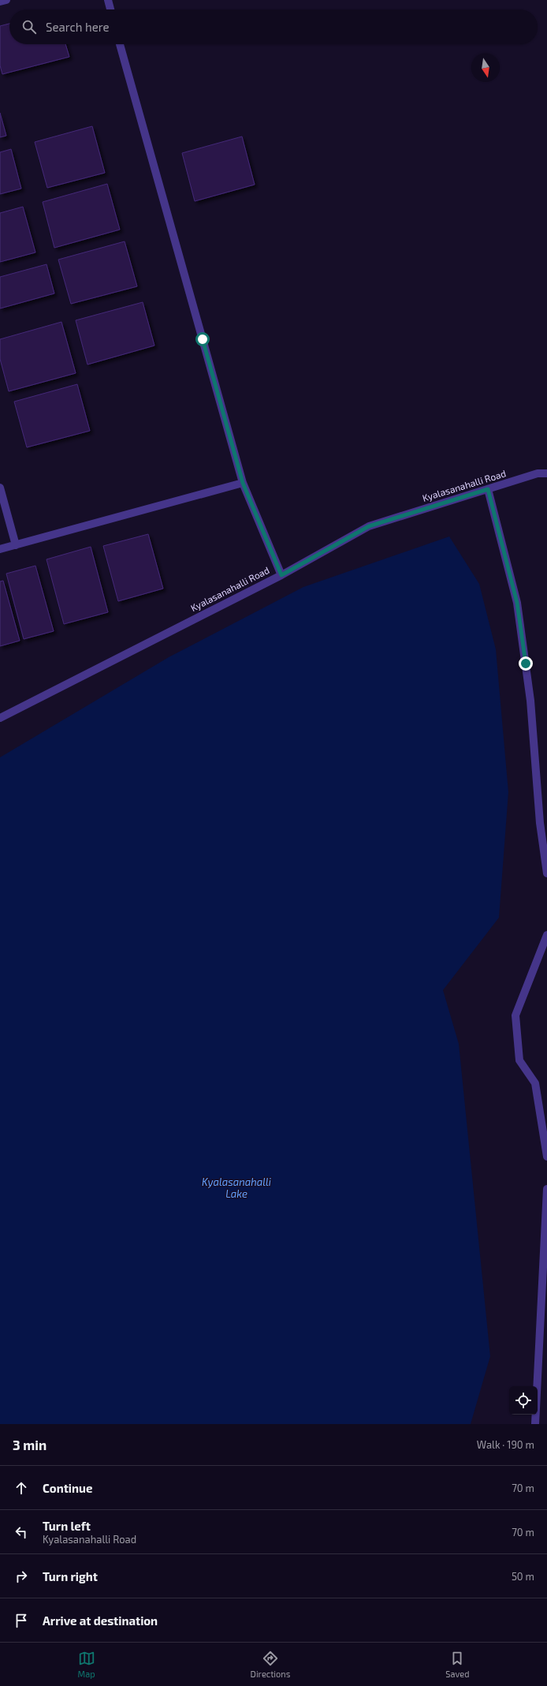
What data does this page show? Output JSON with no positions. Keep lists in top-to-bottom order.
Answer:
{
  "streets": {
    "street": ["Kyalasanahalli Road"]
  },
  "water": ["Kyalasanahalli Lake"],
  "north": "bottom",
  "page": {
    "search": "Search here",
    "heading": ["3 min", "Walk · 190 m"],
    "list": [
      ["Continue", "70 m"],
      ["Turn left", "Kyalasanahalli Road", "70 m"],
      ["Turn right", "50 m"],
      "Arrive at destination"
    ],
    "nav": ["Map", "Directions", "Saved"]
  }
}
